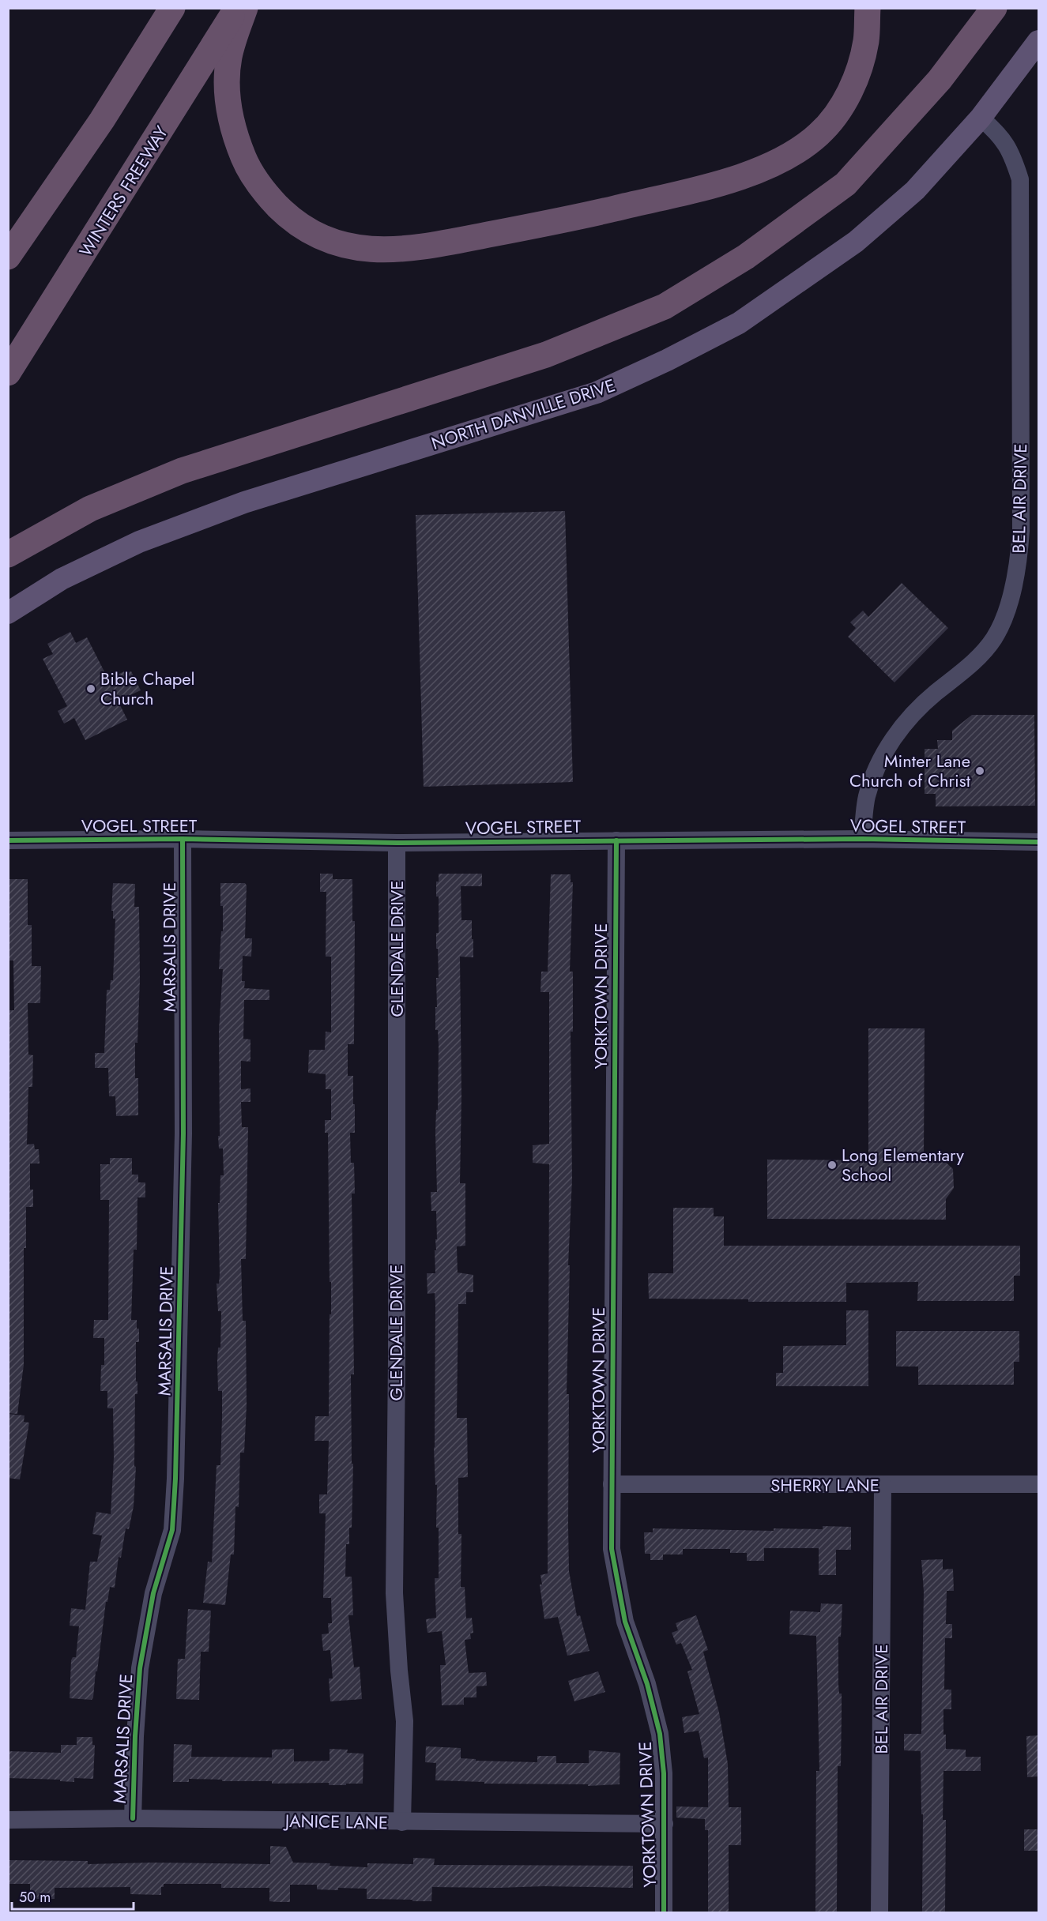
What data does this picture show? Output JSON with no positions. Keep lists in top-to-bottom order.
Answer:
{
  "streets": {
    "highway": ["WINTERS FREEWAY"],
    "main road": ["NORTH DANVILLE DRIVE"],
    "street": [
      "BEL AIR DRIVE",
      "VOGEL STREET",
      "MARSALIS DRIVE",
      "GLENDALE DRIVE",
      "YORKTOWN DRIVE",
      "SHERRY LANE",
      "JANICE LANE"
    ]
  },
  "crossings": [
    ["NORTH DANVILLE DRIVE", "BEL AIR DRIVE"],
    ["BEL AIR DRIVE", "VOGEL STREET"],
    ["BEL AIR DRIVE", "SHERRY LANE"],
    ["VOGEL STREET", "MARSALIS DRIVE"],
    ["VOGEL STREET", "GLENDALE DRIVE"],
    ["VOGEL STREET", "YORKTOWN DRIVE"],
    ["MARSALIS DRIVE", "JANICE LANE"],
    ["GLENDALE DRIVE", "JANICE LANE"],
    ["YORKTOWN DRIVE", "SHERRY LANE"],
    ["YORKTOWN DRIVE", "JANICE LANE"]
  ],
  "places": ["Bible Chapel Church", "Minter Lane Church of Christ", "Long Elementary School"],
  "scale_bar": "50 m"
}
